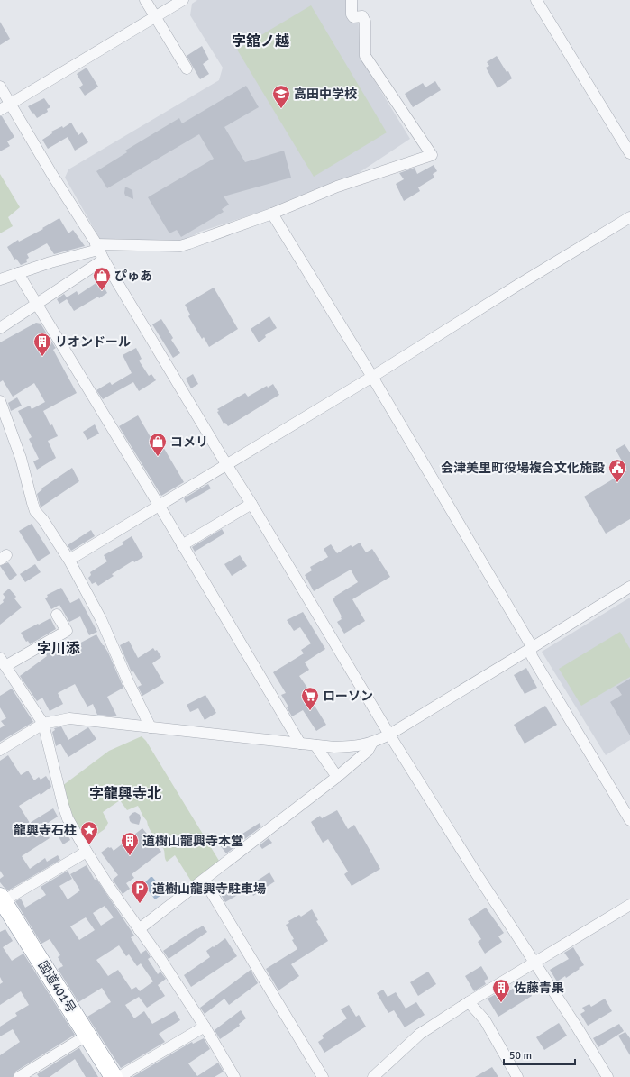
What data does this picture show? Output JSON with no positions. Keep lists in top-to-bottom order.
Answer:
{
  "streets": {
    "highway": ["国道401号"]
  },
  "districts": ["字舘ノ越", "字川添", "字龍興寺北"],
  "places": {
    "school or university": ["高田中学校"],
    "shop": ["ぴゅあ", "コメリ"],
    "building": ["リオンドール", "道樹山龍興寺本堂", "佐藤青果"],
    "public building": ["会津美里町役場複合文化施設"],
    "supermarket": ["ローソン"],
    "place": ["龍興寺石柱"],
    "parking": ["道樹山龍興寺駐車場"]
  },
  "scale_bar": "50 m"
}
